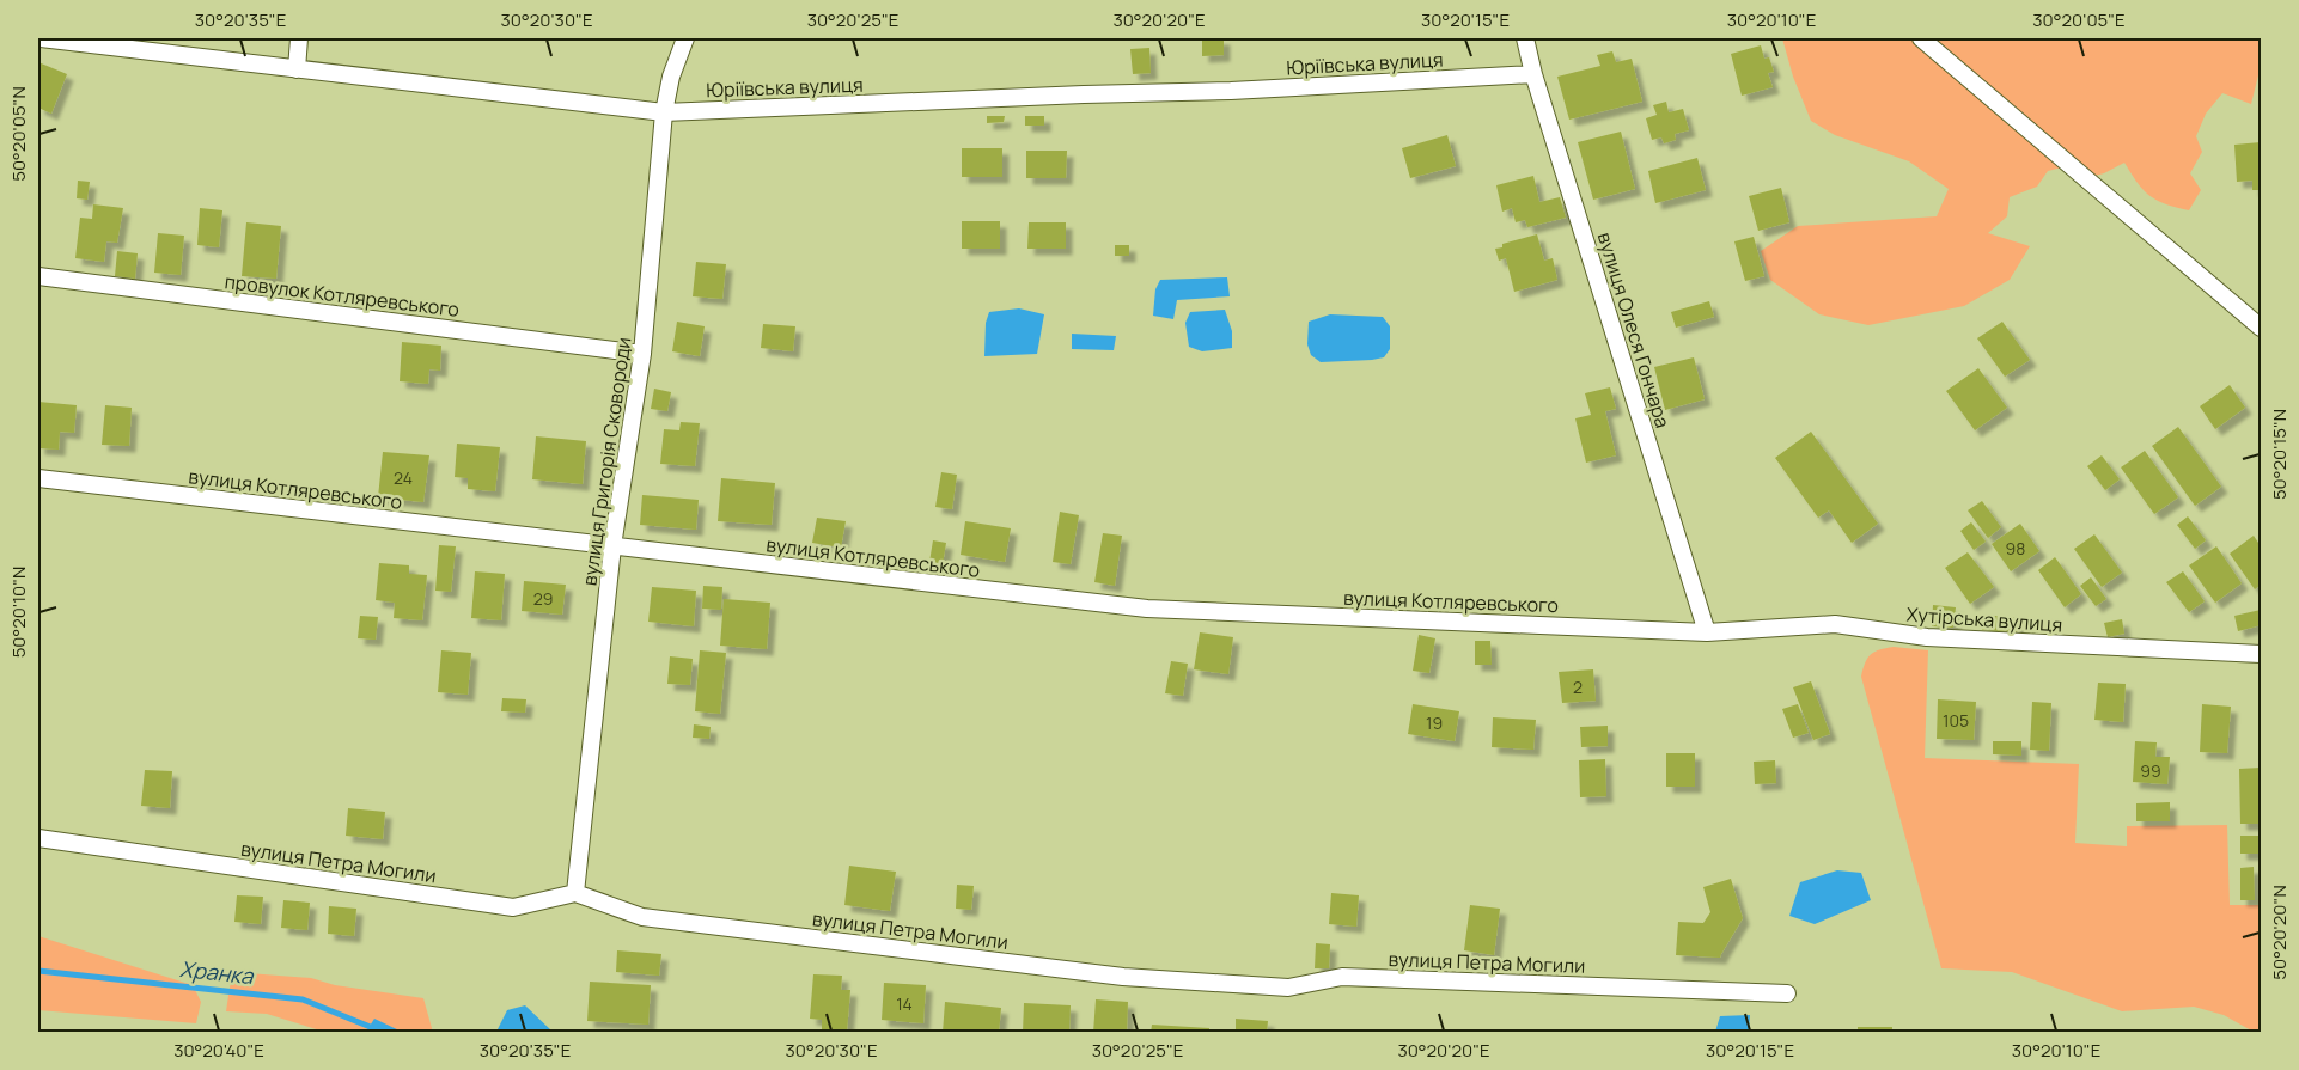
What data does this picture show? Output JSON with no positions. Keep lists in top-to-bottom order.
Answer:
{
  "streets": {
    "street": [
      "Юріївська вулиця",
      "провулок Котляревського",
      "вулиця Олеся Гончара",
      "вулиця Григорія Сковороди",
      "вулиця Котляревського",
      "Хутірська вулиця",
      "вулиця Петра Могили"
    ]
  },
  "crossings": [
    ["Юріївська вулиця", "вулиця Олеся Гончара"],
    ["Юріївська вулиця", "вулиця Григорія Сковороди"],
    ["провулок Котляревського", "вулиця Григорія Сковороди"],
    ["вулиця Олеся Гончара", "вулиця Котляревського"],
    ["вулиця Олеся Гончара", "Хутірська вулиця"],
    ["вулиця Григорія Сковороди", "вулиця Котляревського"],
    ["вулиця Григорія Сковороди", "вулиця Петра Могили"],
    ["вулиця Котляревського", "Хутірська вулиця"]
  ],
  "water": ["Хранка"],
  "house_numbers": [
    "24",
    "98",
    "29",
    "2",
    "105",
    "19",
    "99",
    "14"
  ],
  "coordinates": [
    "30°20'35\"E",
    "30°20'30\"E",
    "30°20'25\"E",
    "30°20'20\"E",
    "30°20'15\"E",
    "30°20'10\"E",
    "30°20'05\"E",
    "50°20'05\"N",
    "50°20'15\"N",
    "50°20'10\"N",
    "50°20'20\"N",
    "30°20'40\"E"
  ]
}
